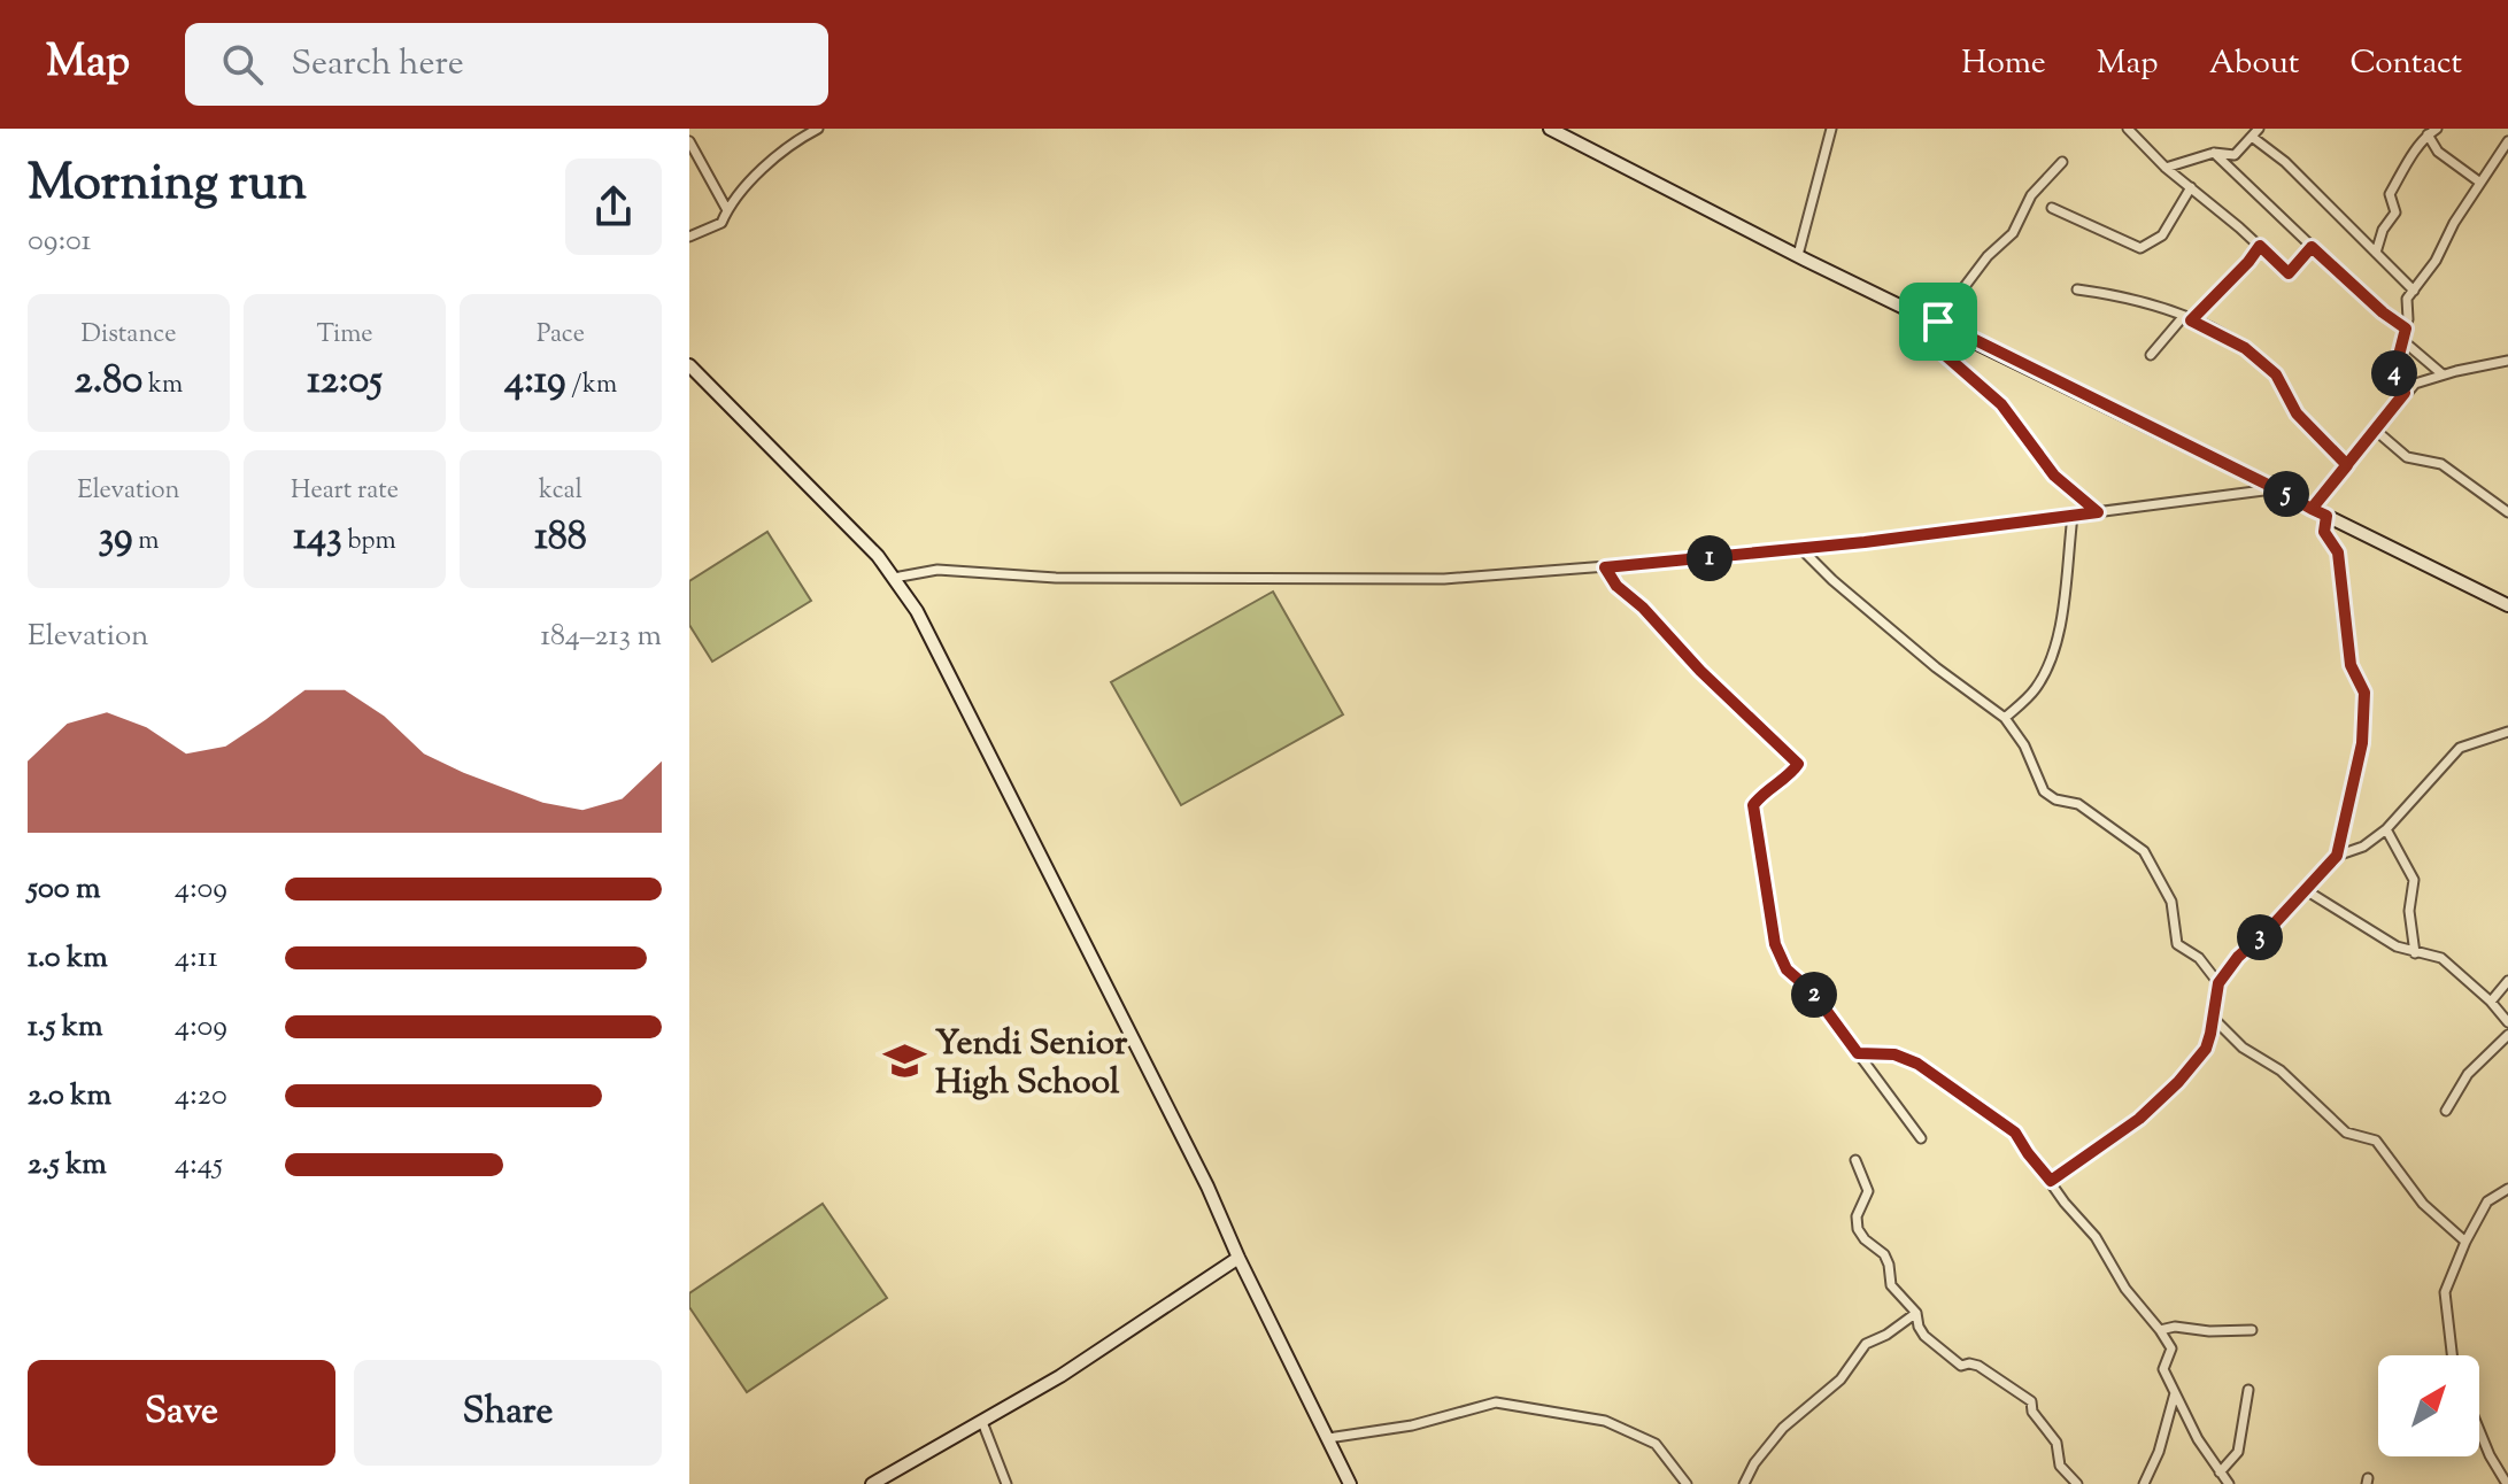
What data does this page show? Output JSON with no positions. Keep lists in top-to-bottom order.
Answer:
{
  "places": {
    "school or university": ["Yendi Senior High School"]
  },
  "north": "top right",
  "page": {
    "header": "Map",
    "search": "Search here",
    "nav": [
      "Home",
      "Map",
      "About",
      "Contact"
    ],
    "heading": ["Morning run", "09:01"],
    "stats": [
      ["Distance", "2.80 km"],
      ["Time", "12:05"],
      ["Pace", "4:19 /km"],
      ["Elevation", "39 m"],
      ["Heart rate", "143 bpm"],
      ["kcal", "188"]
    ],
    "pins": [
      "4",
      "5",
      "1",
      "3",
      "2"
    ],
    "chart": ["Elevation", "184–213 m"],
    "list": [
      {
        "name": "500 m",
        "note": "4:09"
      },
      {
        "name": "1.0 km",
        "note": "4:11"
      },
      {
        "name": "1.5 km",
        "note": "4:09"
      },
      {
        "name": "2.0 km",
        "note": "4:20"
      },
      {
        "name": "2.5 km",
        "note": "4:45"
      }
    ],
    "buttons": ["Save", "Share"]
  }
}
